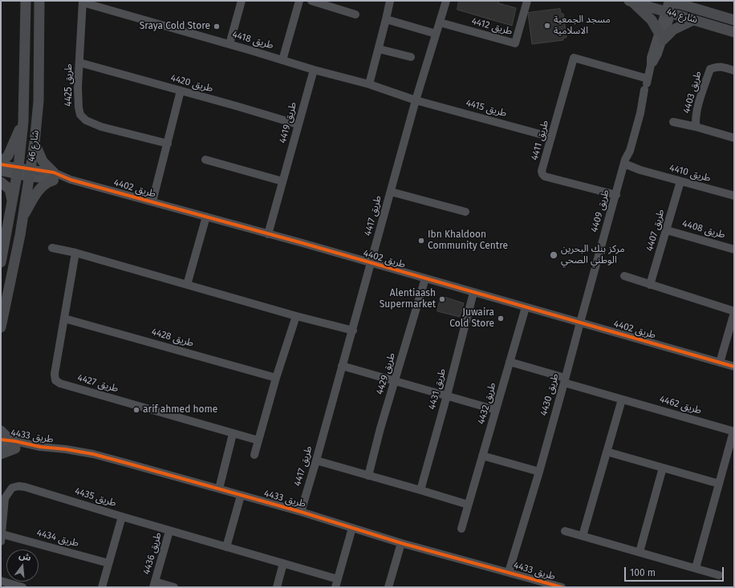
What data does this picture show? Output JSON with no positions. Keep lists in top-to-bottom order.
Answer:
{
  "streets": {
    "main road": ["شارع 44", "شارع 46"],
    "street": [
      "طريق 4412",
      "طريق 4418",
      "طريق 4420",
      "طريق 4425",
      "طريق 4403",
      "طريق 4415",
      "طريق 4419",
      "طريق 4411",
      "طريق 4410",
      "طريق 4402",
      "طريق 4409",
      "طريق 4417",
      "طريق 4408",
      "طريق 4407",
      "طريق 4428",
      "طريق 4429",
      "طريق 4427",
      "طريق 4431",
      "طريق 4430",
      "طريق 4432",
      "طريق 4462",
      "طريق 4433",
      "طريق 4435",
      "طريق 4434",
      "طريق 4436"
    ]
  },
  "crossings": [
    ["شارع 44", "طريق 4409"],
    ["طريق 4412", "طريق 4417"],
    ["طريق 4418", "طريق 4425"],
    ["طريق 4418", "طريق 4415"],
    ["طريق 4418", "طريق 4419"],
    ["طريق 4418", "طريق 4417"],
    ["طريق 4420", "طريق 4425"],
    ["طريق 4420", "طريق 4419"],
    ["طريق 4415", "طريق 4411"],
    ["طريق 4415", "طريق 4417"],
    ["طريق 4419", "طريق 4402"],
    ["طريق 4411", "طريق 4409"],
    ["شارع 46", "طريق 4402"],
    ["طريق 4410", "طريق 4409"],
    ["طريق 4410", "طريق 4407"],
    ["طريق 4402", "طريق 4409"],
    ["طريق 4402", "طريق 4417"],
    ["طريق 4402", "طريق 4429"],
    ["طريق 4402", "طريق 4431"],
    ["طريق 4402", "طريق 4430"],
    ["طريق 4402", "طريق 4432"],
    ["طريق 4409", "طريق 4430"],
    ["طريق 4417", "طريق 4433"],
    ["طريق 4408", "طريق 4407"],
    ["طريق 4428", "طريق 4427"],
    ["طريق 4430", "طريق 4462"],
    ["طريق 4430", "طريق 4433"],
    ["طريق 4432", "طريق 4462"],
    ["طريق 4435", "طريق 4434"],
    ["طريق 4435", "طريق 4436"]
  ],
  "places": [
    "مسجد الجمعية الاسلامية",
    "Sraya Cold Store",
    "Ibn Khaldoon Community Centre",
    "مركز بنك البحرين الوطني الصحي",
    "Alentiaash Supermarket",
    "Juwaira Cold Store",
    "arif ahmed home"
  ],
  "scale_bar": "100 m",
  "north": "top"
}
